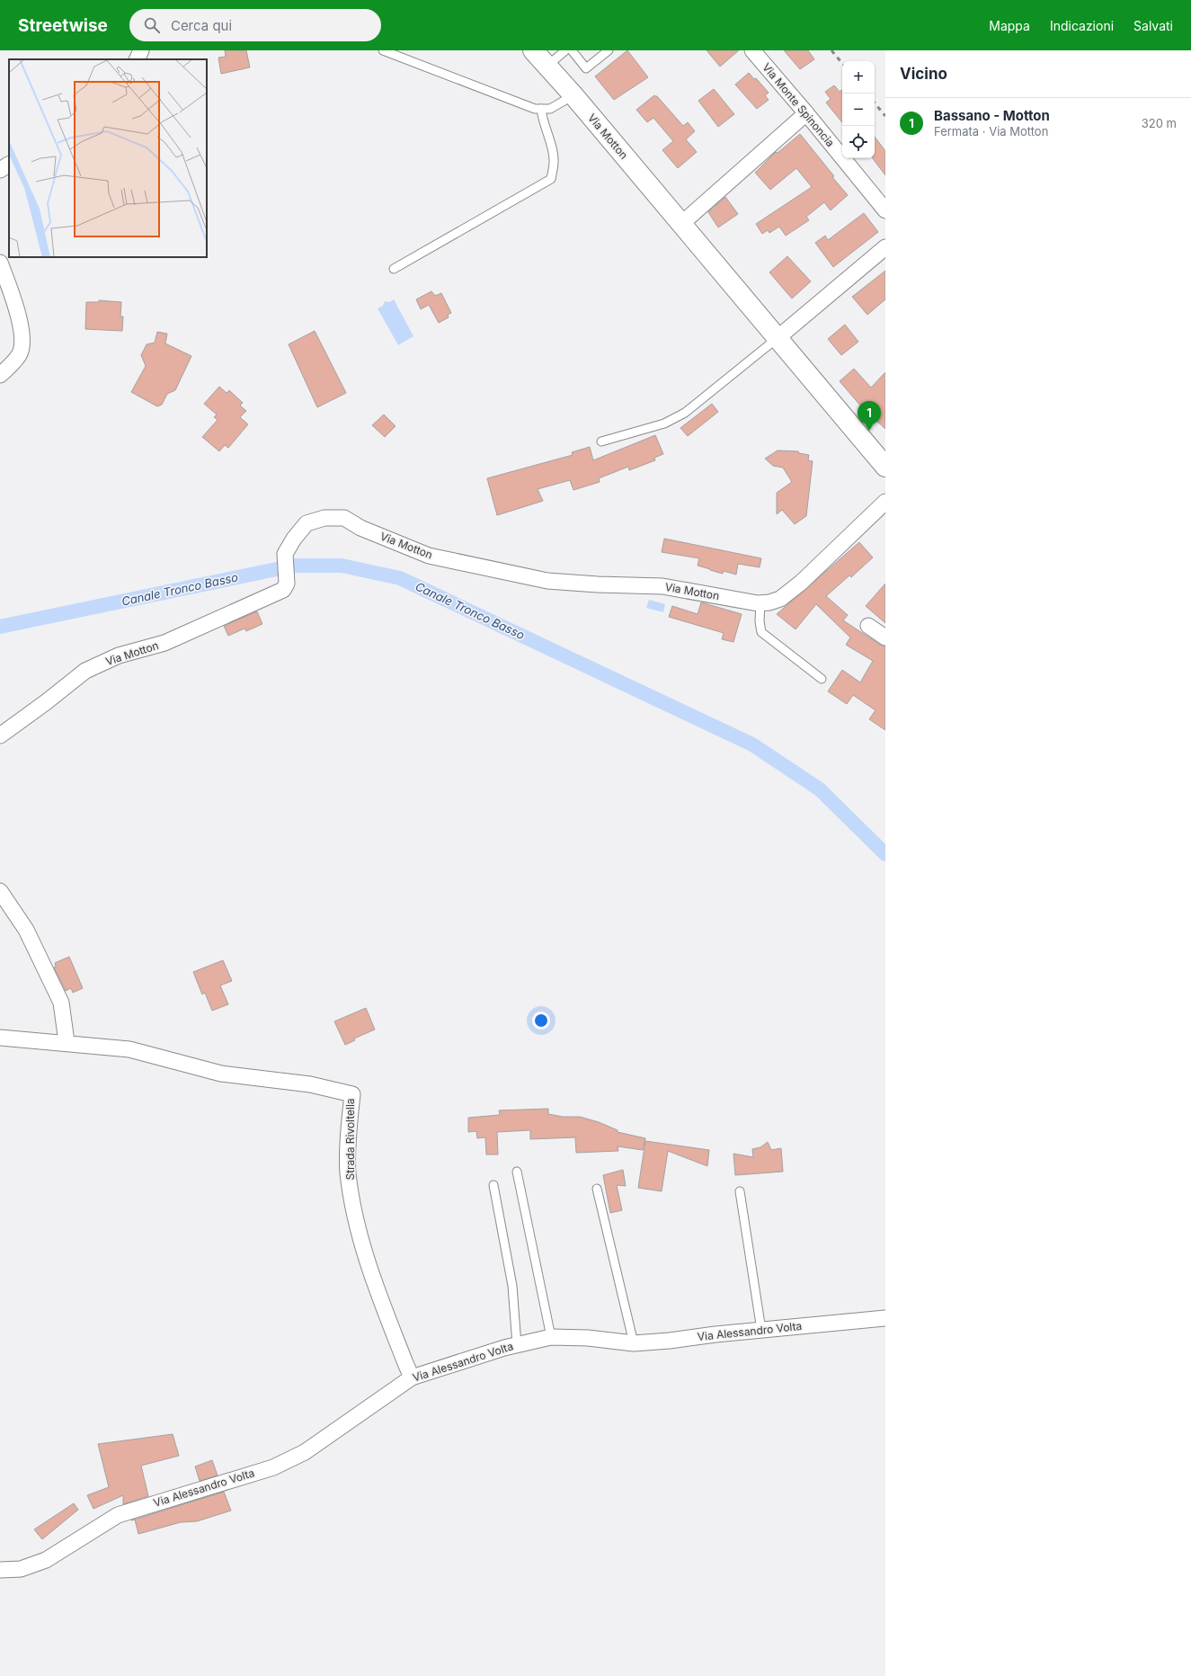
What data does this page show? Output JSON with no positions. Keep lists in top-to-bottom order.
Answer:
{
  "streets": {
    "main road": ["Via Motton"],
    "street": ["Via Monte Spinoncia", "Strada Rivoltella", "Via Alessandro Volta"]
  },
  "crossings": [
    ["Strada Rivoltella", "Via Alessandro Volta"]
  ],
  "water": ["Canale Tronco Basso"],
  "page": {
    "header": "Streetwise",
    "search": "Cerca qui",
    "nav": ["Mappa", "Indicazioni", "Salvati"],
    "heading": "Vicino",
    "map_buttons": ["+", "−"],
    "list": [
      {
        "mark": "1",
        "name": "Bassano - Motton",
        "note": "Fermata · Via Motton",
        "value": "320 m"
      }
    ],
    "pins": "1"
  }
}
